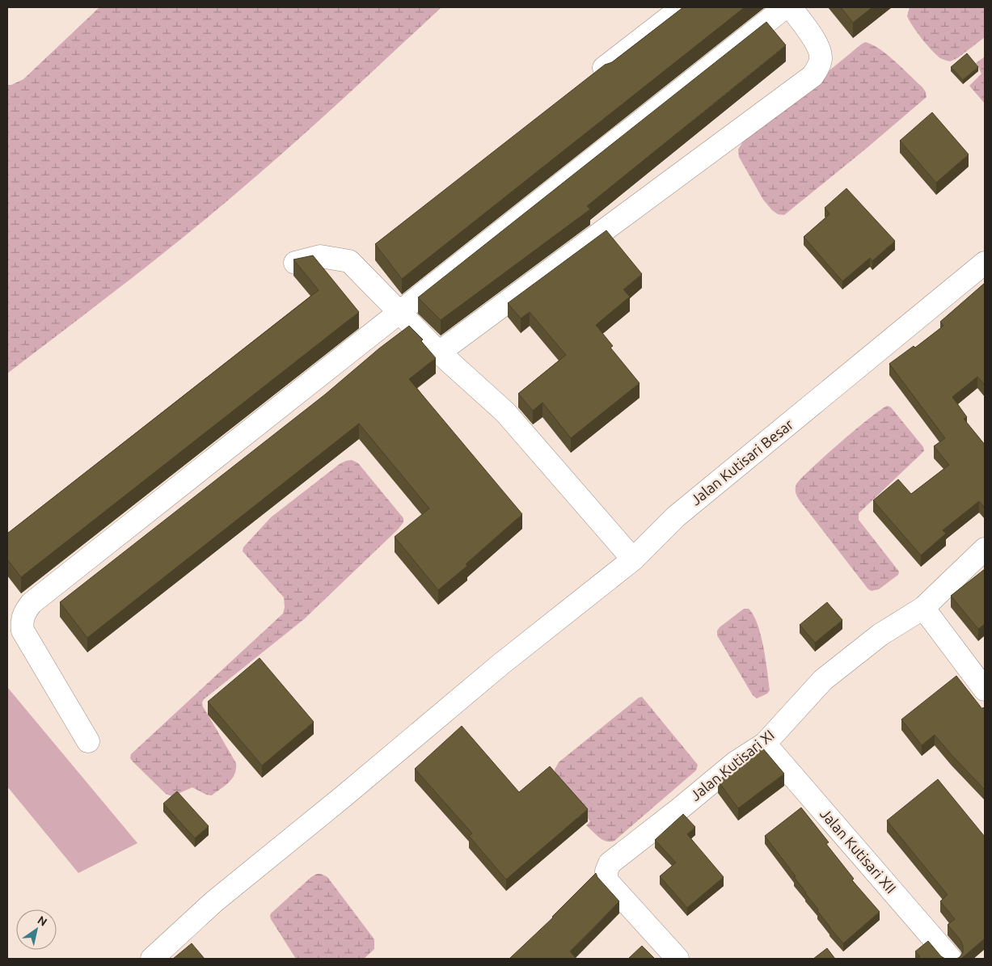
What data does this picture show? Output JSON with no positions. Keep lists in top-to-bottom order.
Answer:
{
  "streets": {
    "street": ["Jalan Kutisari Besar", "Jalan Kutisari XI", "Jalan Kutisari XII"]
  },
  "crossings": [
    ["Jalan Kutisari XI", "Jalan Kutisari XII"]
  ],
  "north": "top right"
}
